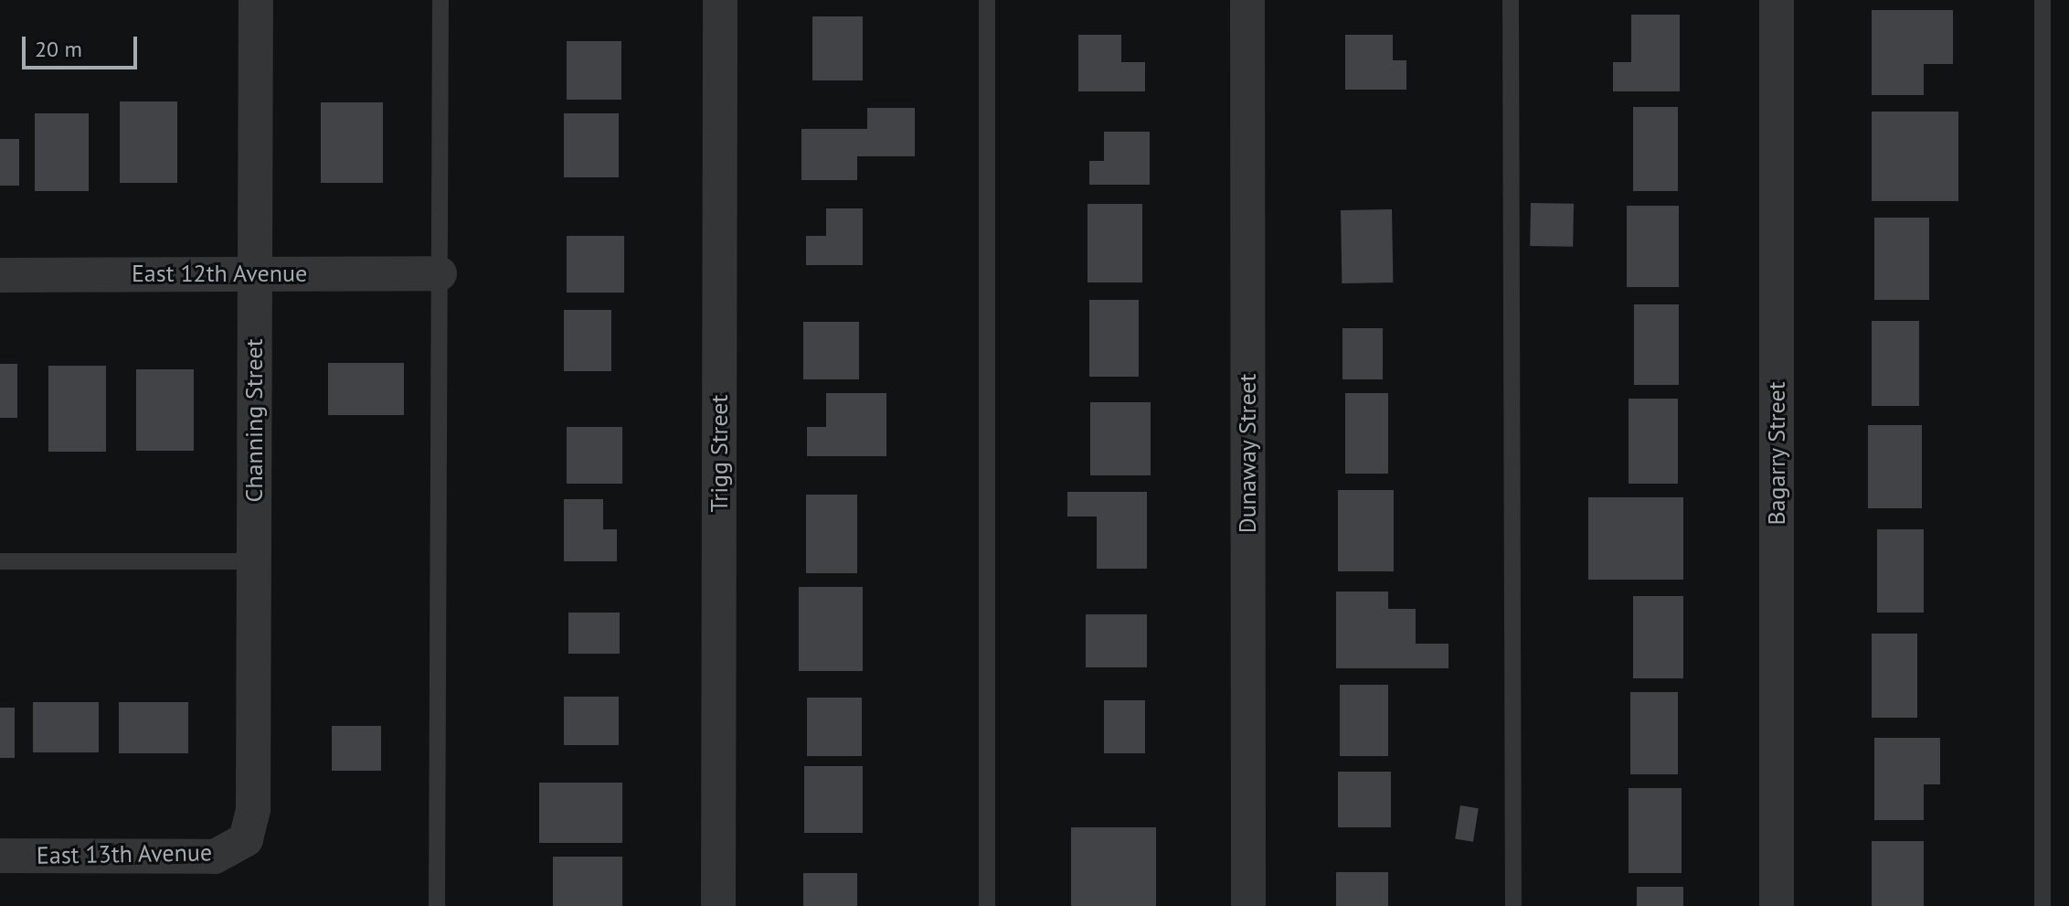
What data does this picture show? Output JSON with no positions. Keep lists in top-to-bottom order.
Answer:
{
  "streets": {
    "street": [
      "East 12th Avenue",
      "Channing Street",
      "Trigg Street",
      "Dunaway Street",
      "Bagarry Street",
      "East 13th Avenue"
    ]
  },
  "crossings": [
    ["East 12th Avenue", "Channing Street"],
    ["Channing Street", "East 13th Avenue"]
  ],
  "scale_bar": "20 m"
}
